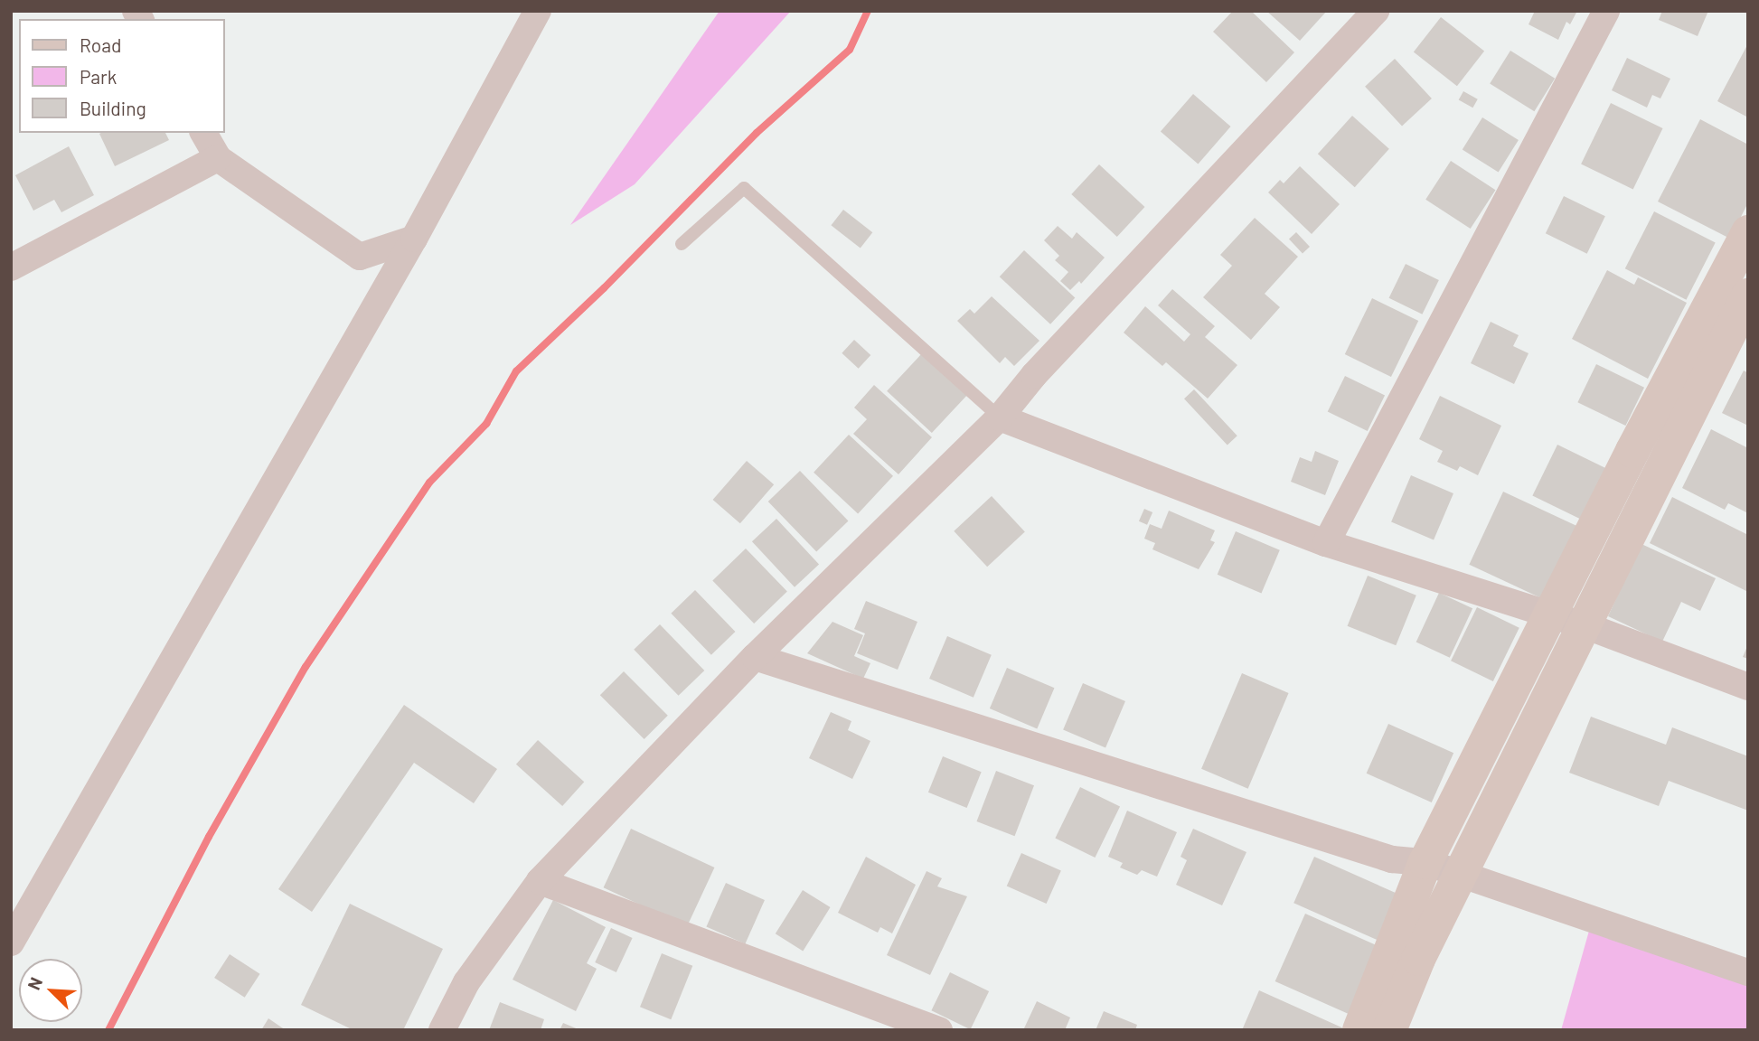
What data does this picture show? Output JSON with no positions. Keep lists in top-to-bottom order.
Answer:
{
  "legend": ["Road", "Park", "Building"],
  "north": "top left"
}
